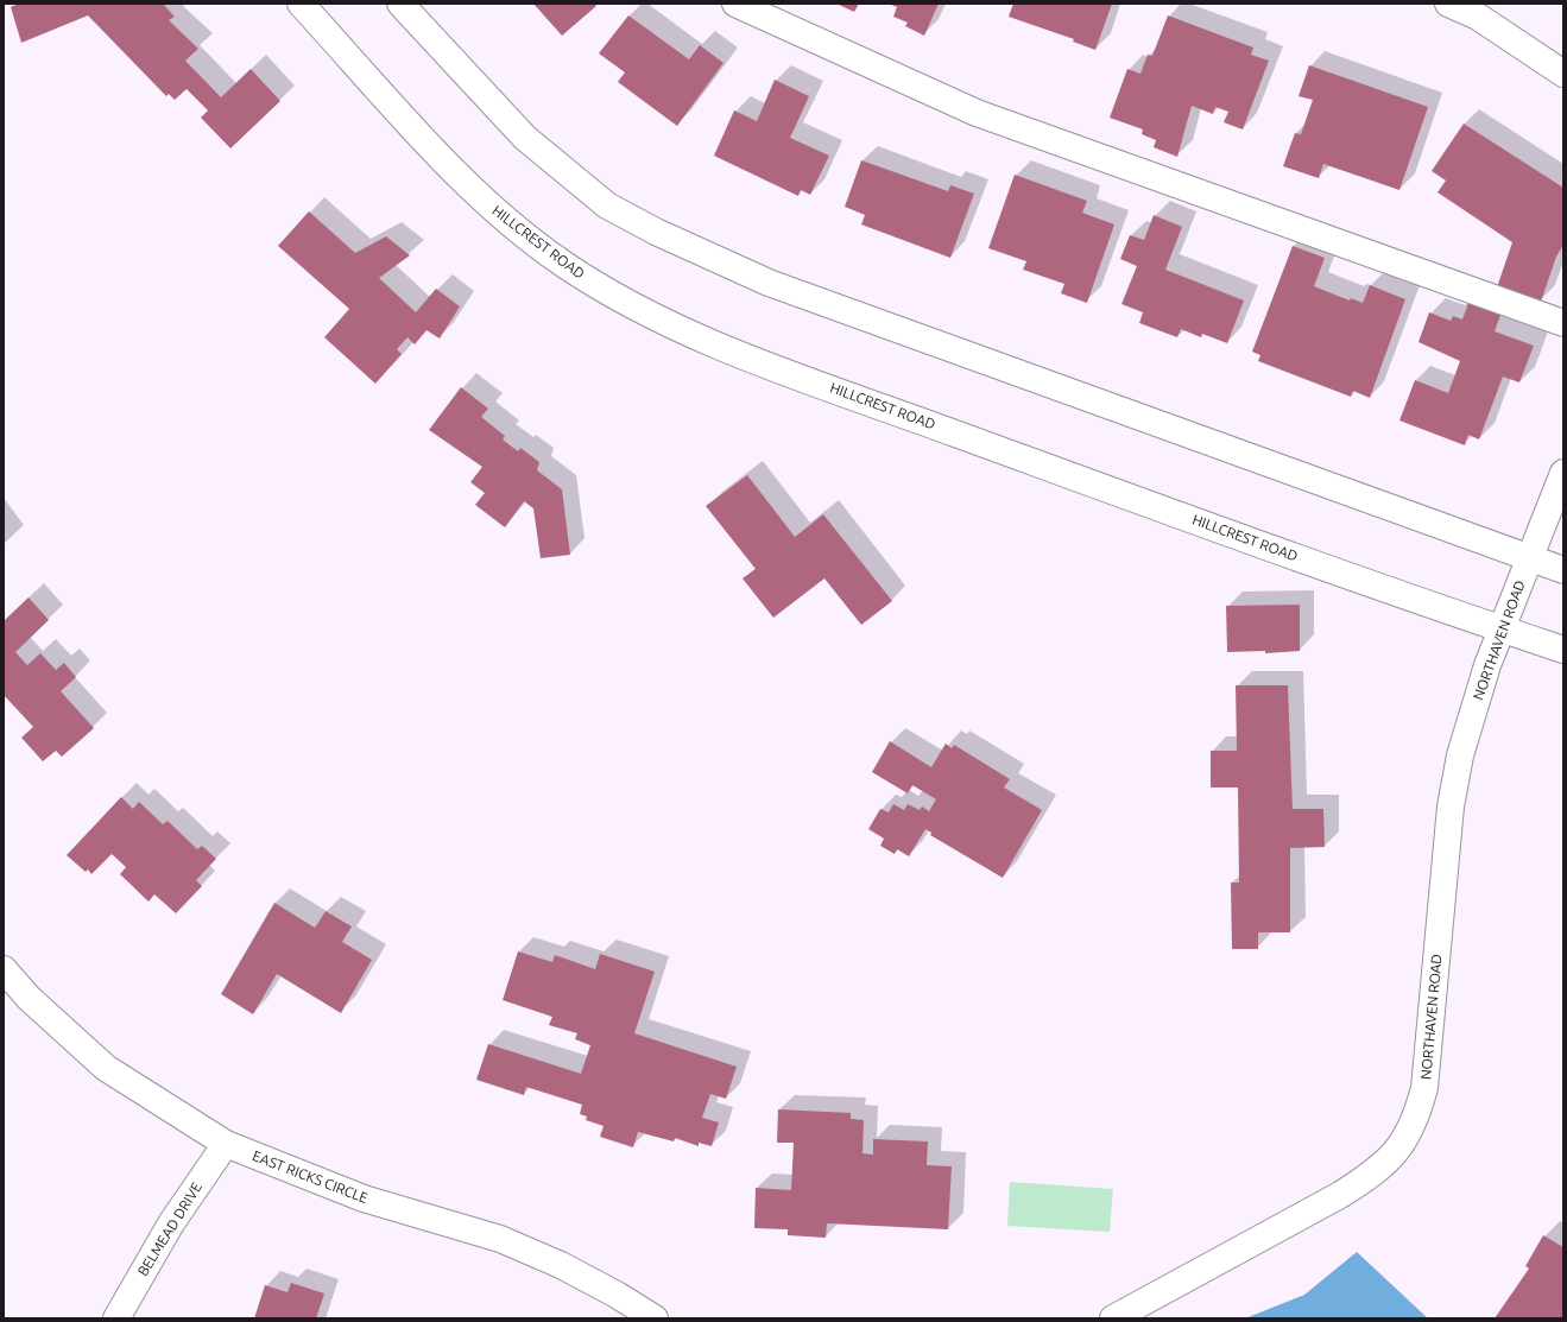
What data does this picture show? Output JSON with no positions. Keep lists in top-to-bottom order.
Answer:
{
  "streets": {
    "main road": [
      "HILLCREST ROAD",
      "NORTHAVEN ROAD",
      "EAST RICKS CIRCLE",
      "BELMEAD DRIVE"
    ]
  },
  "crossings": [
    ["HILLCREST ROAD", "NORTHAVEN ROAD"],
    ["EAST RICKS CIRCLE", "BELMEAD DRIVE"]
  ]
}
